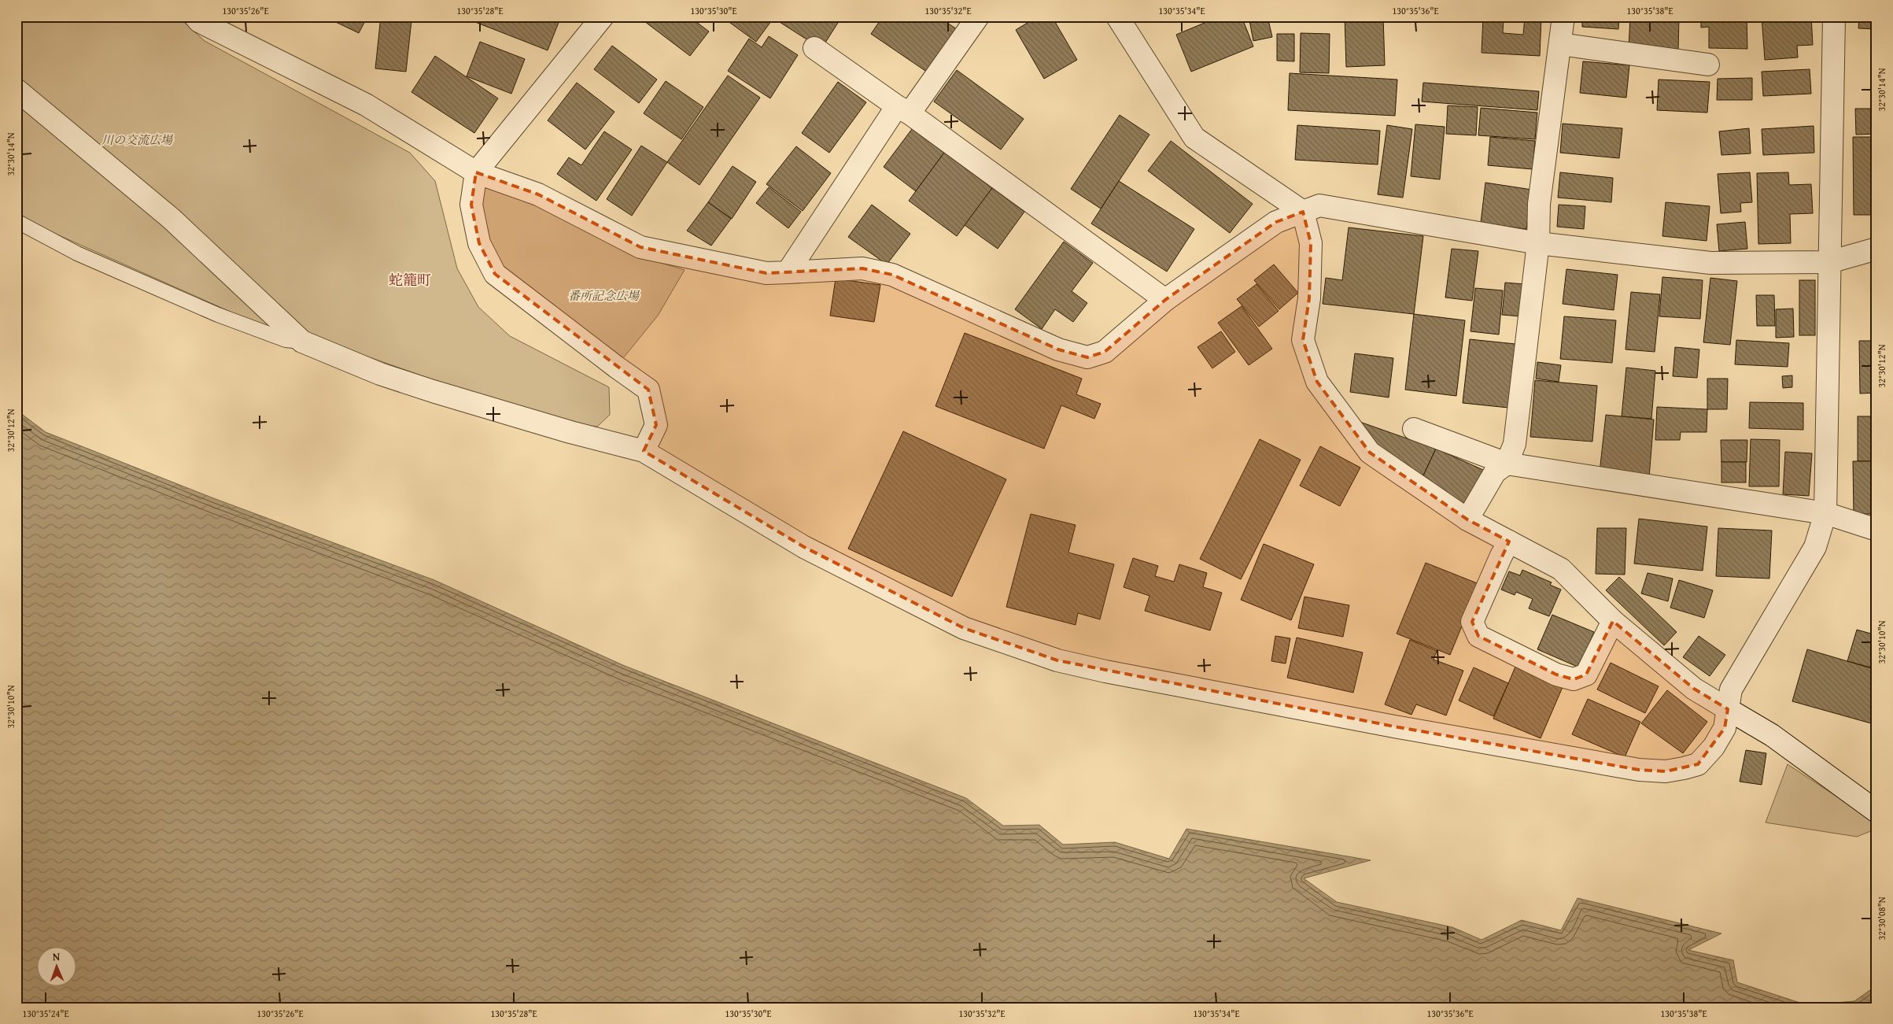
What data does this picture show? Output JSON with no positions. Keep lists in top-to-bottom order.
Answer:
{
  "districts": ["蛇籠町"],
  "parks": ["川の交流広場", "番所記念広場"],
  "north": "top",
  "coordinates": [
    "130°35'26\"E",
    "130°35'28\"E",
    "130°35'30\"E",
    "130°35'32\"E",
    "130°35'34\"E",
    "130°35'36\"E",
    "130°35'38\"E",
    "32°30'14\"N",
    "32°30'12\"N",
    "32°30'10\"N",
    "32°30'08\"N",
    "130°35'24\"E"
  ]
}
